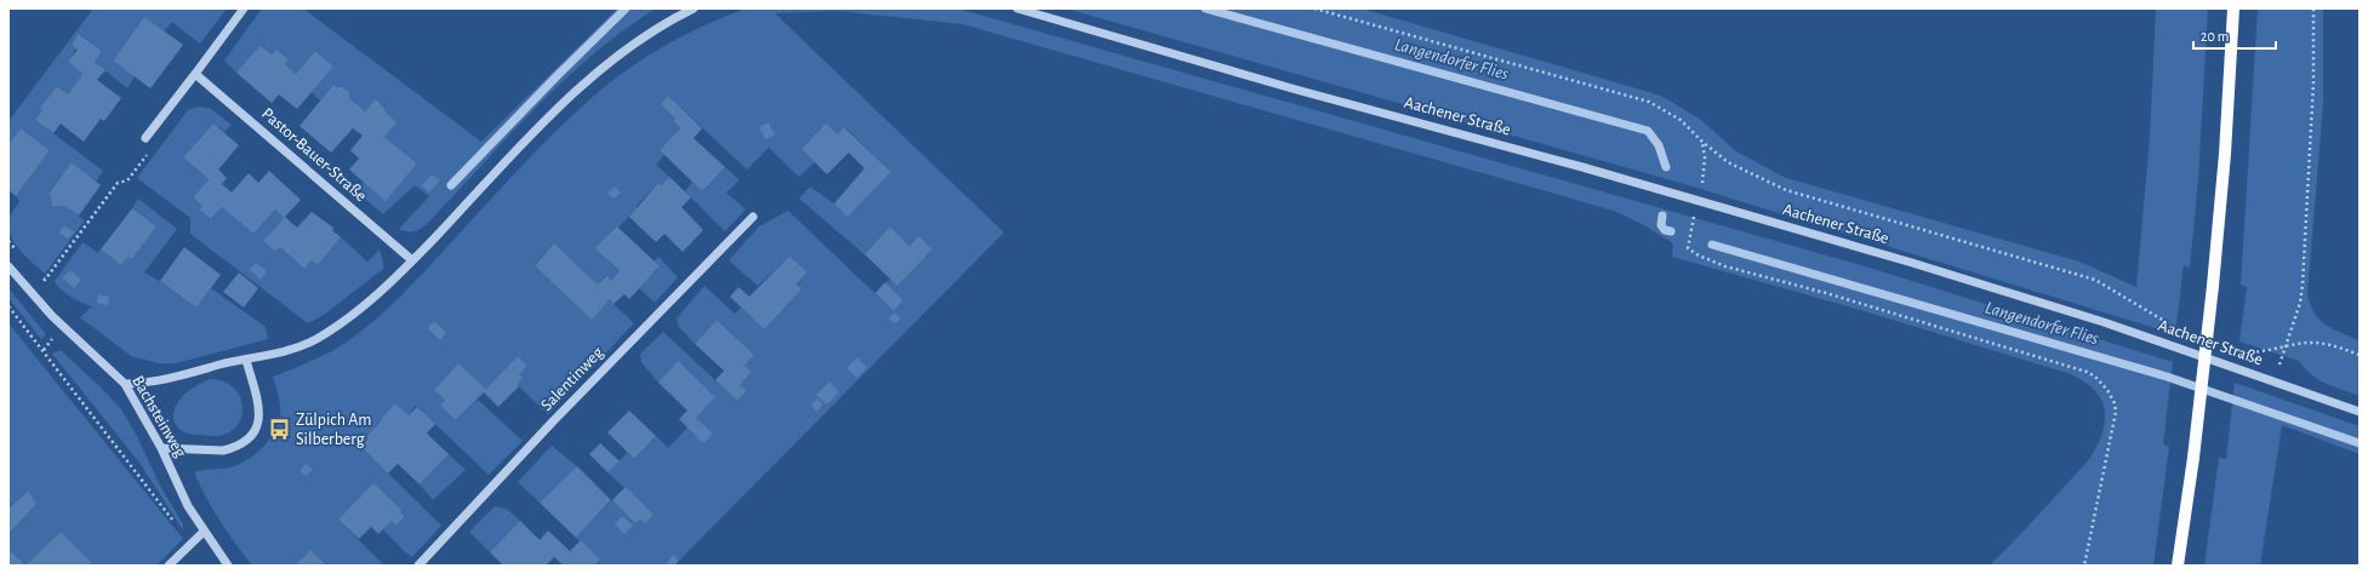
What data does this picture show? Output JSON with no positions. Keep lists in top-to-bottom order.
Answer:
{
  "streets": {
    "street": [
      "Aachener Straße",
      "Pastor-Bauer-Straße",
      "Salentinweg",
      "Bachsteinweg"
    ]
  },
  "water": ["Langendorfer Flies"],
  "places": {
    "bus stop": ["Zülpich Am Silberberg"]
  },
  "scale_bar": "20 m"
}
